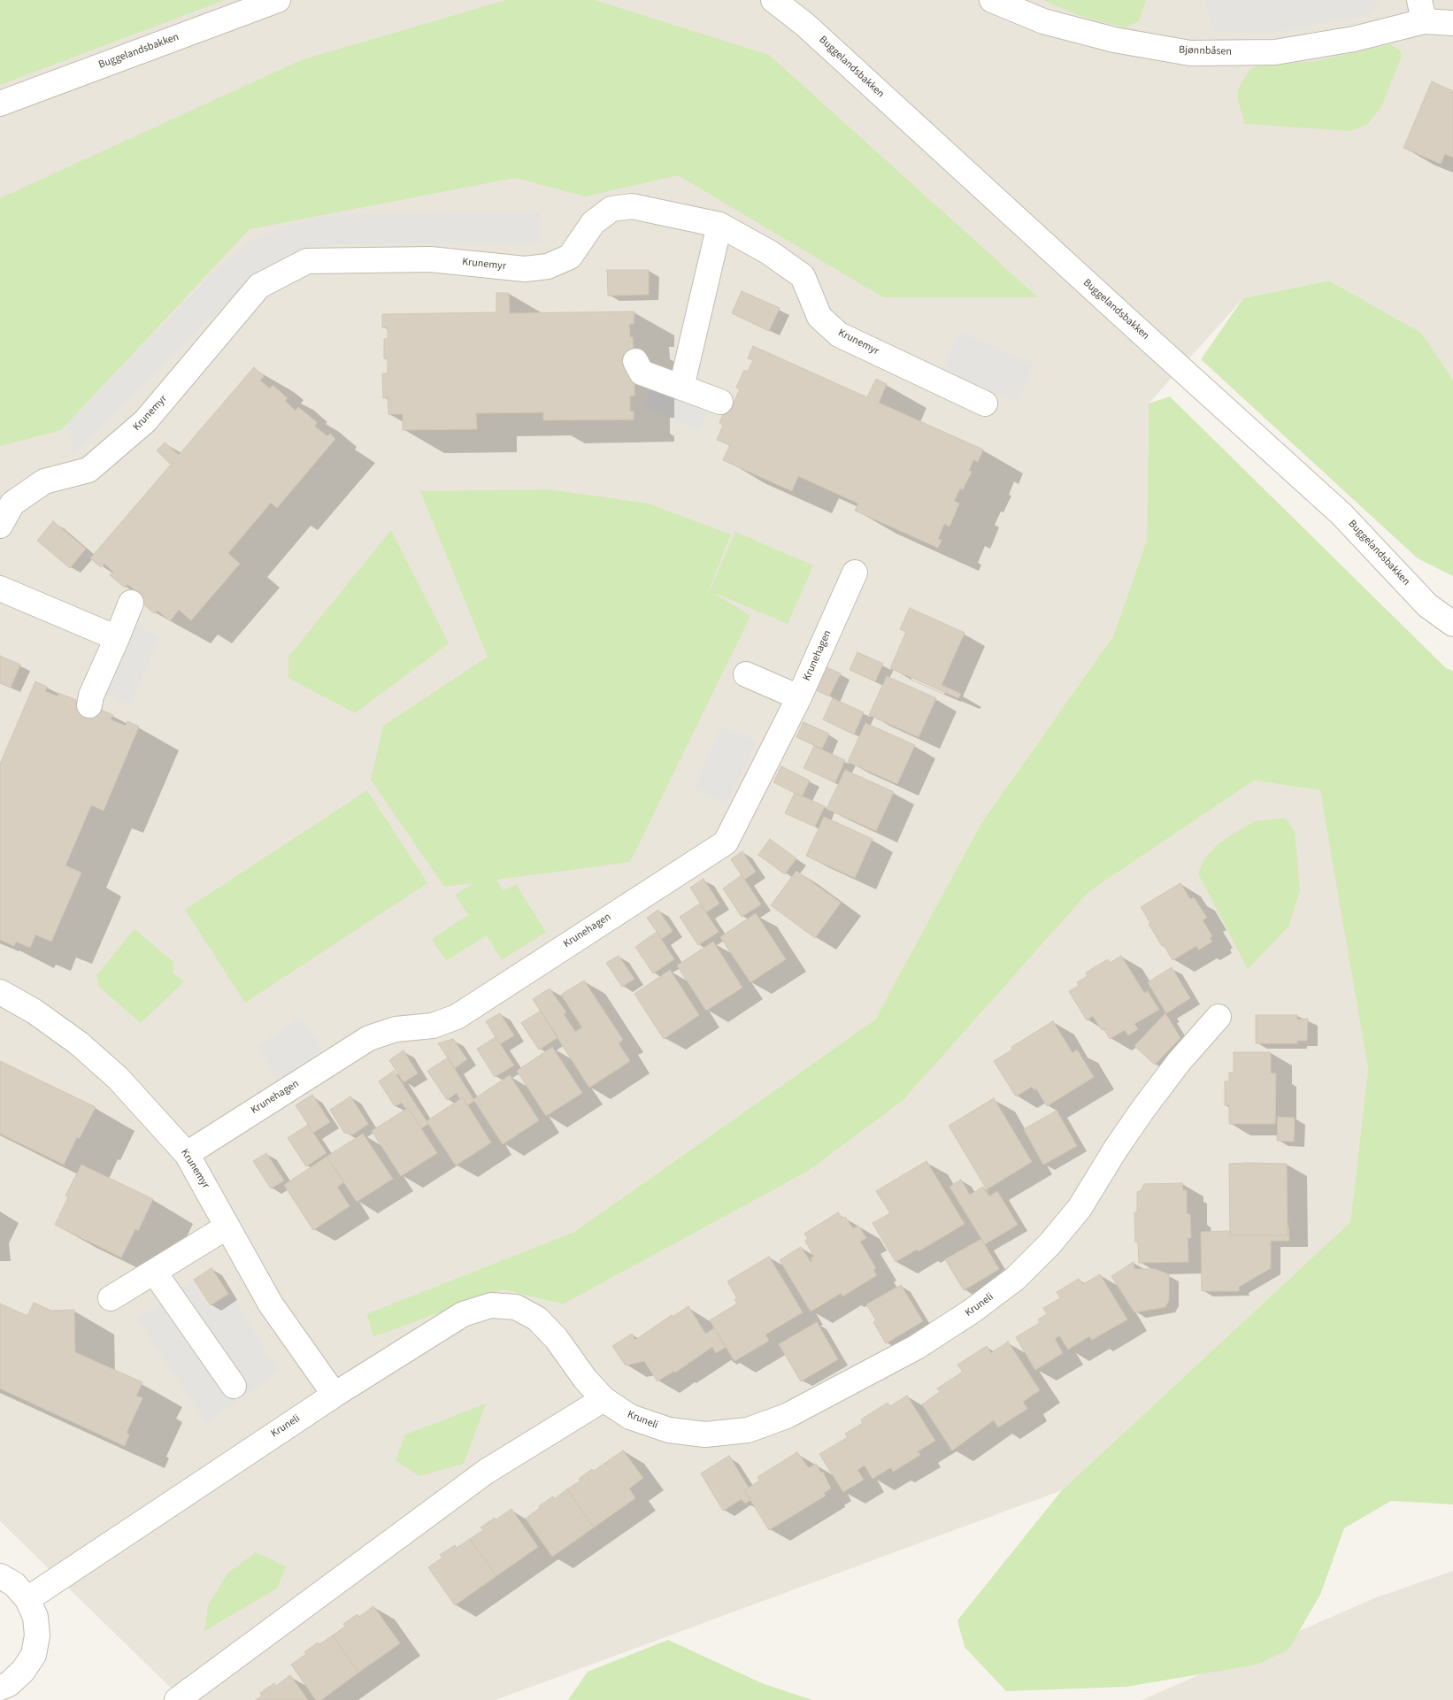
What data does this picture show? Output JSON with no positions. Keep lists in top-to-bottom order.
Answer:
{
  "streets": {
    "street": [
      "Buggelandsbakken",
      "Bjønnbåsen",
      "Krunemyr",
      "Krunehagen",
      "Kruneli"
    ]
  },
  "crossings": [
    ["Krunemyr", "Krunehagen"],
    ["Krunemyr", "Kruneli"]
  ]
}
